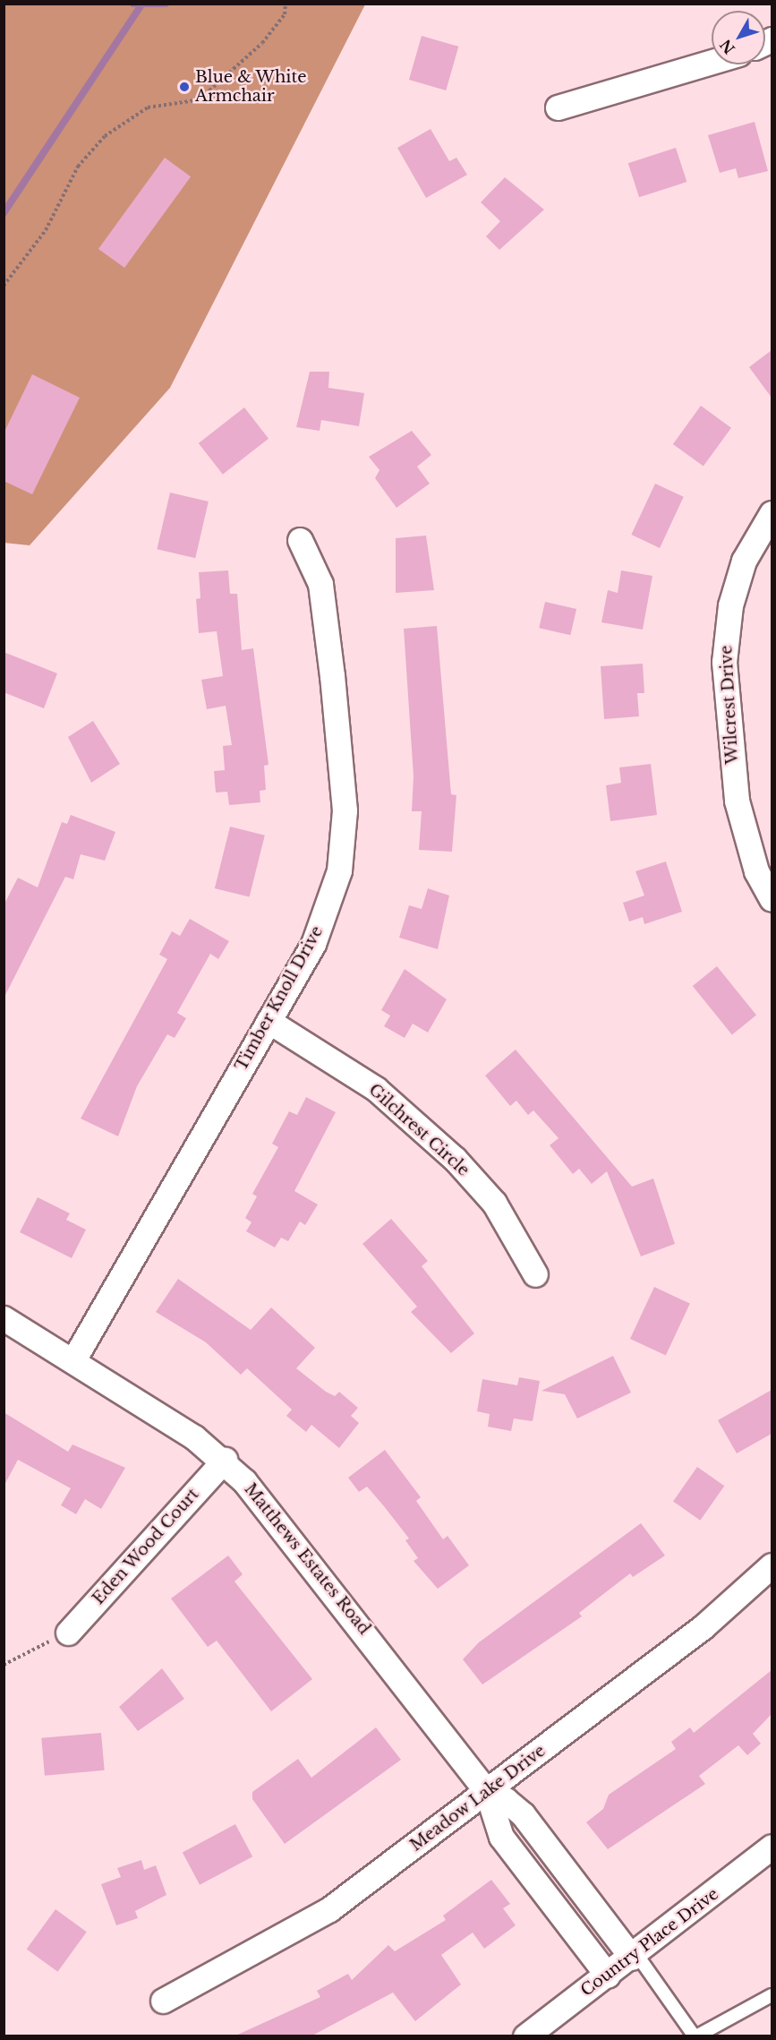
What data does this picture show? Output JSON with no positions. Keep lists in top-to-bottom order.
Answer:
{
  "streets": {
    "street": [
      "Wilcrest Drive",
      "Timber Knoll Drive",
      "Gilchrest Circle",
      "Eden Wood Court",
      "Matthews Estates Road",
      "Meadow Lake Drive",
      "Country Place Drive"
    ]
  },
  "crossings": [
    ["Timber Knoll Drive", "Gilchrest Circle"],
    ["Timber Knoll Drive", "Matthews Estates Road"],
    ["Eden Wood Court", "Matthews Estates Road"],
    ["Matthews Estates Road", "Meadow Lake Drive"],
    ["Matthews Estates Road", "Country Place Drive"]
  ],
  "places": ["Blue & White Armchair"],
  "north": "bottom left"
}
